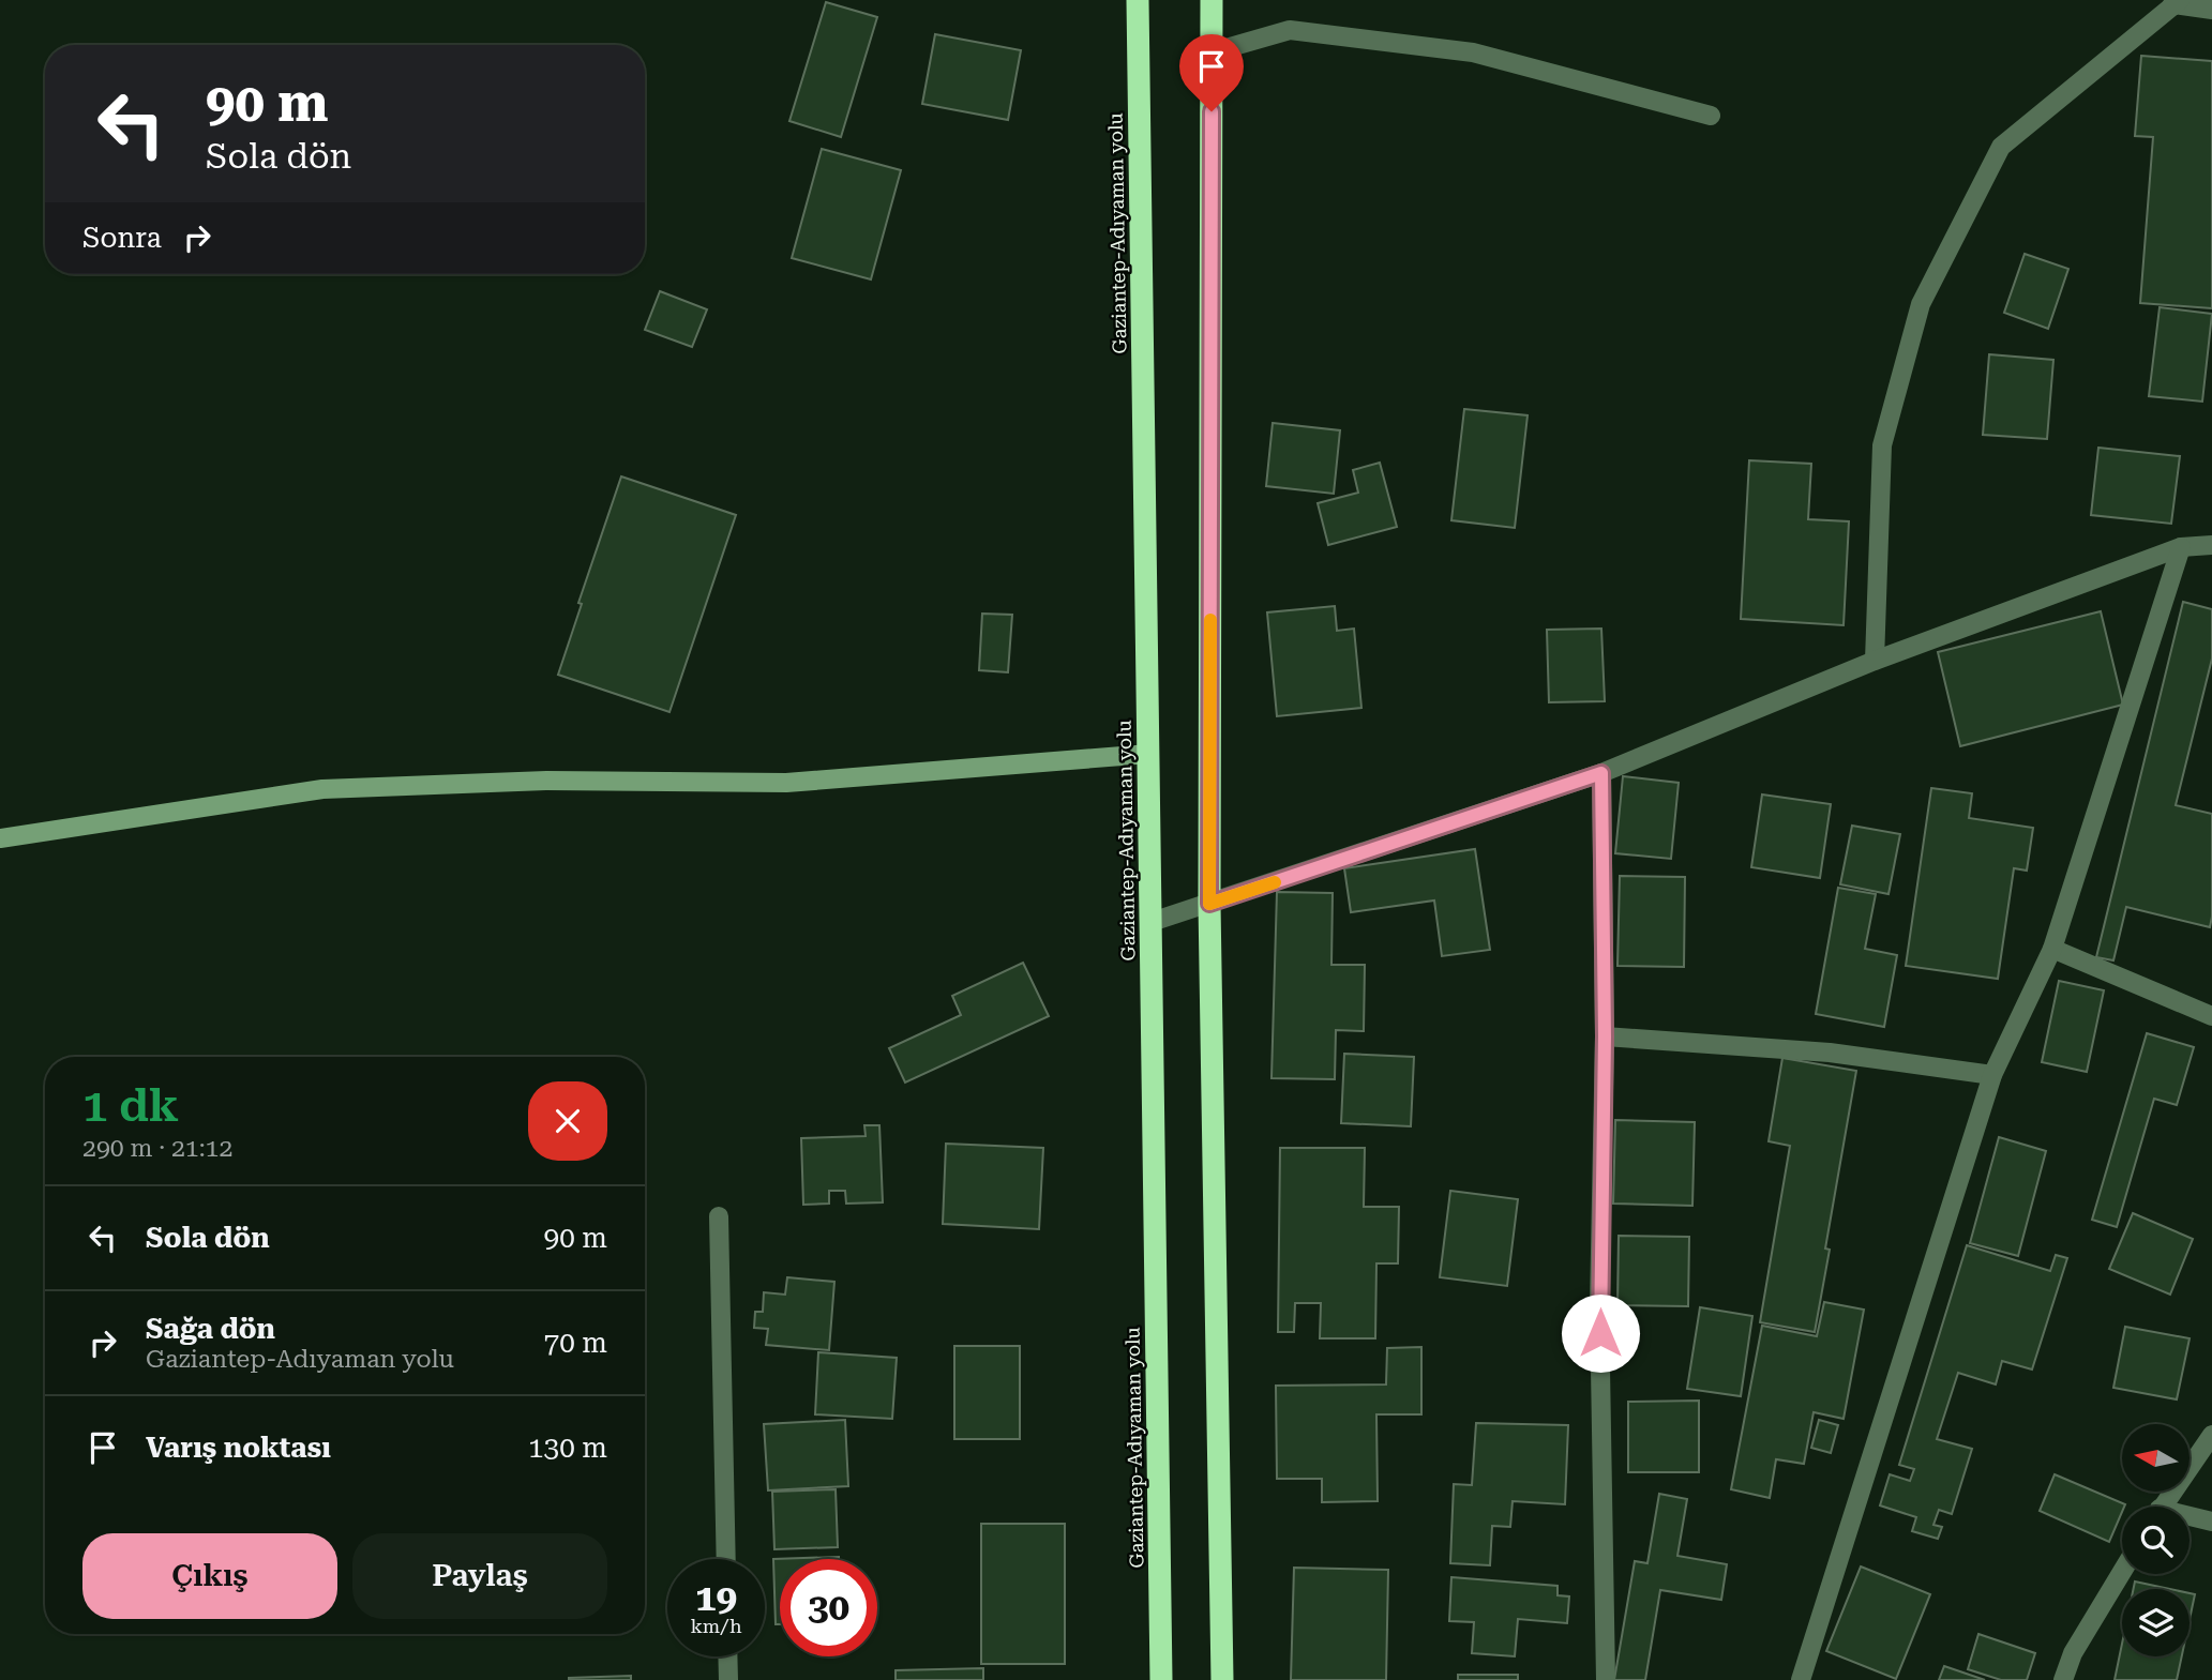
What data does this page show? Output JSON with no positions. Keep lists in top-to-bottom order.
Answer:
{
  "streets": {
    "highway": ["Gaziantep-Adıyaman yolu"]
  },
  "north": "left",
  "page": {
    "turn": ["90 m", "Sola dön"],
    "then": "Sonra",
    "heading": ["1 dk", "290 m · 21:12"],
    "list": [
      {
        "name": "Sola dön",
        "value": "90 m"
      },
      {
        "name": "Sağa dön",
        "note": "Gaziantep-Adıyaman yolu",
        "value": "70 m"
      },
      {
        "name": "Varış noktası",
        "value": "130 m"
      }
    ],
    "buttons": ["Çıkış", "Paylaş"],
    "speed": "19 km/h",
    "limit": "30"
  }
}
